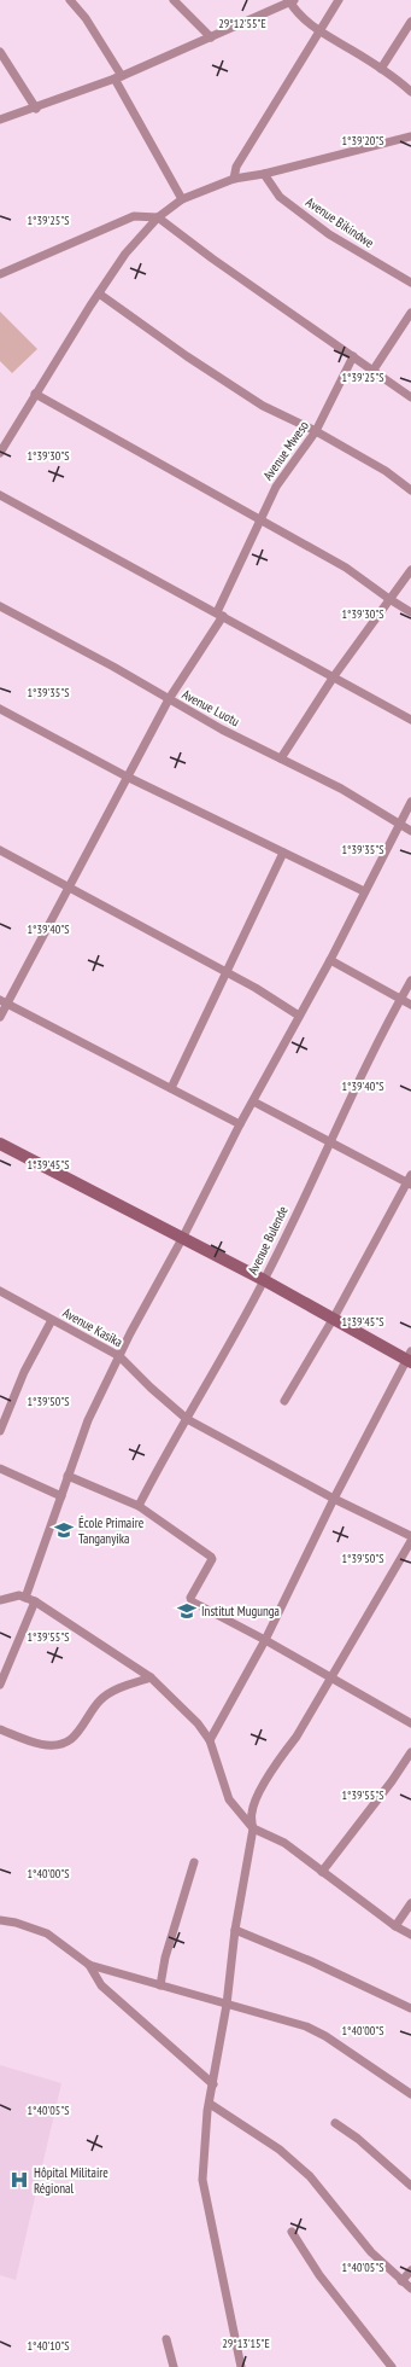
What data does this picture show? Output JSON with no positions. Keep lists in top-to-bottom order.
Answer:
{
  "streets": {
    "street": [
      "Avenue Bikindwe",
      "Avenue Mweso",
      "Avenue Luotu",
      "Avenue Bulende",
      "Avenue Kasika"
    ]
  },
  "crossings": [
    ["Avenue Mweso", "Avenue Luotu"],
    ["Avenue Bulende", "Avenue Kasika"]
  ],
  "places": {
    "school or university": ["École Primaire Tanganyika", "Institut Mugunga"],
    "hospital": ["Hôpital Militaire Régional"]
  },
  "coordinates": [
    "29°12'55\"E",
    "1°39'20\"S",
    "1°39'25\"S",
    "1°39'30\"S",
    "1°39'35\"S",
    "1°39'40\"S",
    "1°39'45\"S",
    "1°39'50\"S",
    "1°39'55\"S",
    "1°40'00\"S",
    "1°40'05\"S",
    "29°13'15\"E",
    "1°40'10\"S"
  ]
}
